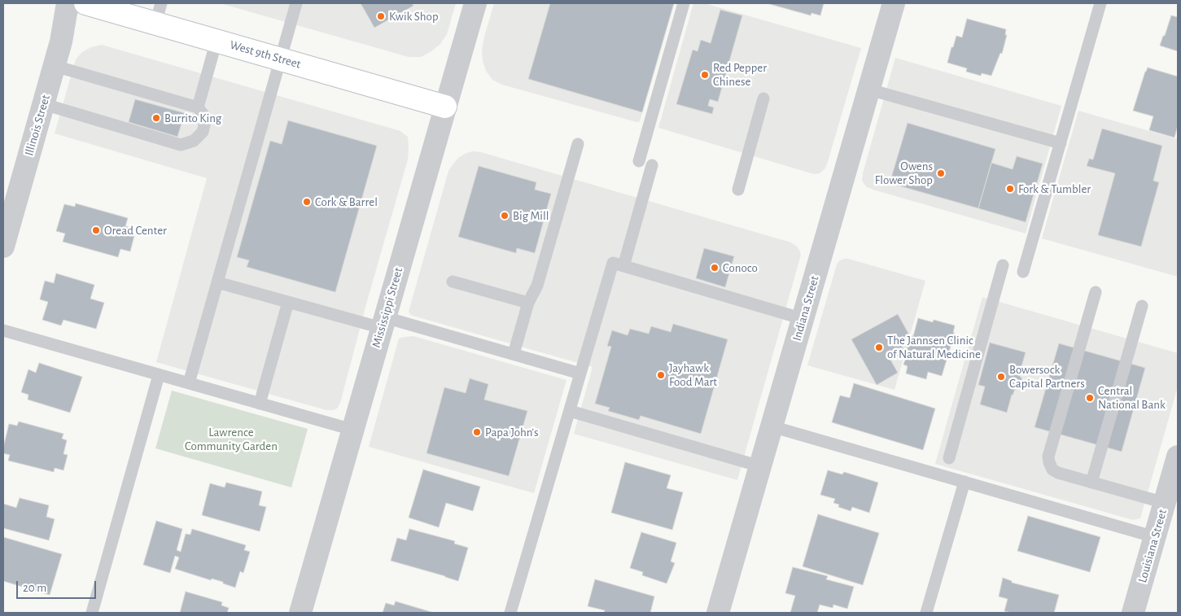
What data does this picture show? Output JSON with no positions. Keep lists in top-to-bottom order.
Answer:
{
  "streets": {
    "main road": ["West 9th Street"],
    "street": [
      "Illinois Street",
      "Mississippi Street",
      "Indiana Street",
      "Louisiana Street"
    ]
  },
  "crossings": [
    ["West 9th Street", "Mississippi Street"]
  ],
  "parks": ["Lawrence Community Garden"],
  "places": [
    "Kwik Shop",
    "Red Pepper Chinese",
    "Burrito King",
    "Owens Flower Shop",
    "Fork & Tumbler",
    "Cork & Barrel",
    "Big Mill",
    "Oread Center",
    "Conoco",
    "The Jannsen Clinic of Natural Medicine",
    "Jayhawk Food Mart",
    "Bowersock Capital Partners",
    "Central National Bank",
    "Papa John's"
  ],
  "scale_bar": "20 m"
}
